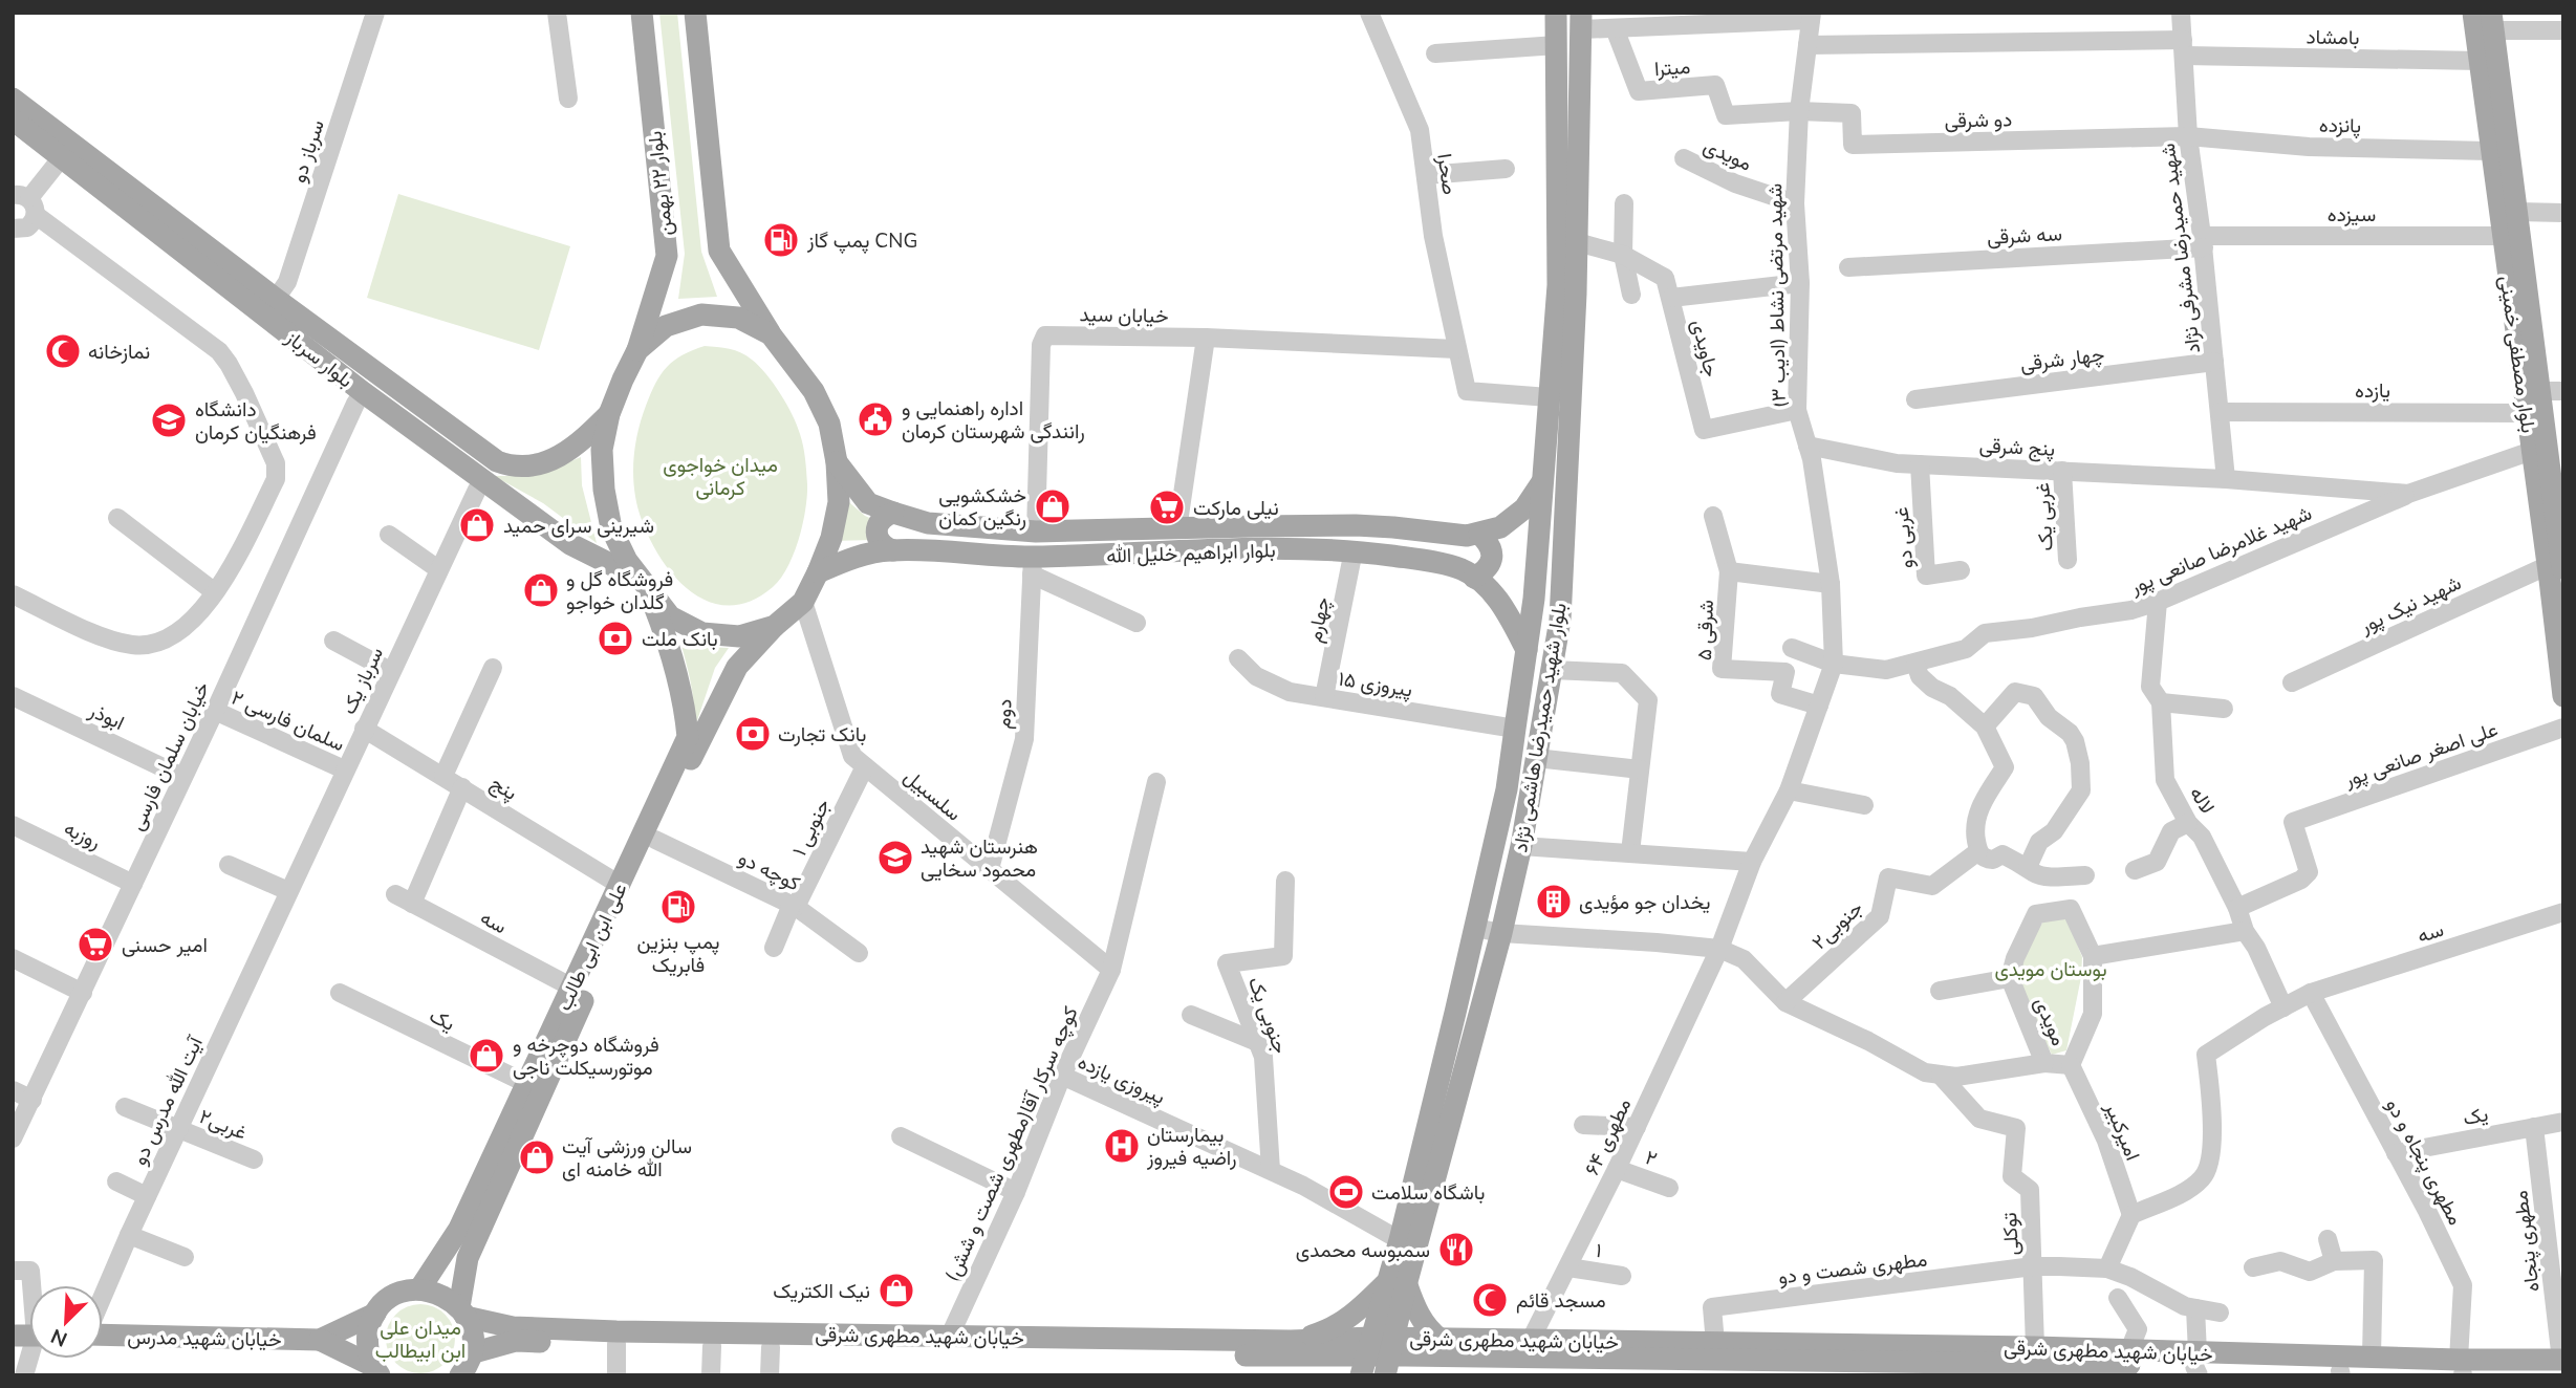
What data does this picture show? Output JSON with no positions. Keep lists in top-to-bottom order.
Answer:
{
  "streets": {
    "main road": [
      "بلوار ۲۲ بهمن",
      "بلوار مصطفی خمینی",
      "بلوار سرباز",
      "بلوار ابراهیم خلیل الله",
      "بلوار شهید حمیدرضا هاشمی نژاد",
      "علی ابن ابی طالب",
      "خیابان شهید مطهری شرقی",
      "خیابان شهید مدرس"
    ],
    "street": [
      "بامشاد",
      "میترا",
      "دو شرقی",
      "پانزده",
      "سرباز دو",
      "مویدی",
      "صحرا",
      "سیزده",
      "سه شرقی",
      "شهید حمیدرضا مشرفی نژاد",
      "شهید مرتضی نشاط (ادیب ۳)",
      "خیابان سید",
      "جاویدی",
      "چهار شرقی",
      "یازده",
      "پنج شرقی",
      "غربی یک",
      "غربی دو",
      "شهید غلامرضا صانعی پور",
      "شهید نیک پور",
      "چهارم",
      "۵ شرقی",
      "سرباز یک",
      "پیروزی ۱۵",
      "دوم",
      "ابوذر",
      "سلمان فارسى ٢",
      "علی اصغر صانعی پور",
      "خیابان سلمان فارسی",
      "پنج",
      "سلسبیل",
      "لاله",
      "جنوبی ۱",
      "روزبه",
      "کوچه دو",
      "سه",
      "جنوبی۲",
      "جنوبی یک",
      "یک",
      "پیروزی یازده",
      "آیت الله مدرس دو",
      "غربی۲",
      "امیرکبیر",
      "مطهری ۶۴",
      "(مطهری شصت و شش)کوچه سرکار آقا",
      "۲",
      "مطهری پنجاه و دو",
      "توکلی",
      "مطهری پنجاه",
      "۱",
      "مطهری شصت و دو"
    ]
  },
  "crossings": [
    ["بامشاد", "شهید حمیدرضا مشرفی نژاد"],
    ["بامشاد", "شهید مرتضی نشاط (ادیب ۳)"],
    ["بامشاد", "بلوار مصطفی خمینی"],
    ["میترا", "دو شرقی"],
    ["میترا", "شهید مرتضی نشاط (ادیب ۳)"],
    ["دو شرقی", "پانزده"],
    ["دو شرقی", "شهید حمیدرضا مشرفی نژاد"],
    ["دو شرقی", "شهید مرتضی نشاط (ادیب ۳)"],
    ["پانزده", "شهید حمیدرضا مشرفی نژاد"],
    ["پانزده", "بلوار مصطفی خمینی"],
    ["سرباز دو", "بلوار سرباز"],
    ["مویدی", "شهید مرتضی نشاط (ادیب ۳)"],
    ["مویدی", "امیرکبیر"],
    ["مویدی", "توکلی"],
    ["صحرا", "بلوار شهید حمیدرضا هاشمی نژاد"],
    ["سیزده", "سه شرقی"],
    ["سیزده", "شهید حمیدرضا مشرفی نژاد"],
    ["سیزده", "بلوار مصطفی خمینی"],
    ["سه شرقی", "شهید حمیدرضا مشرفی نژاد"],
    ["شهید حمیدرضا مشرفی نژاد", "چهار شرقی"],
    ["شهید حمیدرضا مشرفی نژاد", "یازده"],
    ["شهید حمیدرضا مشرفی نژاد", "پنج شرقی"],
    ["شهید حمیدرضا مشرفی نژاد", "شهید غلامرضا صانعی پور"],
    ["شهید مرتضی نشاط (ادیب ۳)", "جاویدی"],
    ["شهید مرتضی نشاط (ادیب ۳)", "پنج شرقی"],
    ["شهید مرتضی نشاط (ادیب ۳)", "شهید غلامرضا صانعی پور"],
    ["شهید مرتضی نشاط (ادیب ۳)", "۵ شرقی"],
    ["شهید مرتضی نشاط (ادیب ۳)", "مطهری ۶۴"],
    ["خیابان سید", "بلوار ابراهیم خلیل الله"],
    ["جاویدی", "بلوار شهید حمیدرضا هاشمی نژاد"],
    ["بلوار مصطفی خمینی", "یازده"],
    ["بلوار مصطفی خمینی", "شهید غلامرضا صانعی پور"],
    ["بلوار مصطفی خمینی", "شهید نیک پور"],
    ["بلوار سرباز", "خیابان سلمان فارسی"],
    ["بلوار سرباز", "علی ابن ابی طالب"],
    ["پنج شرقی", "غربی یک"],
    ["پنج شرقی", "غربی دو"],
    ["پنج شرقی", "شهید غلامرضا صانعی پور"],
    ["شهید غلامرضا صانعی پور", "لاله"],
    ["بلوار ابراهیم خلیل الله", "چهارم"],
    ["بلوار ابراهیم خلیل الله", "دوم"],
    ["بلوار ابراهیم خلیل الله", "بلوار شهید حمیدرضا هاشمی نژاد"],
    ["چهارم", "پیروزی ۱۵"],
    ["سرباز یک", "سلمان فارسى ٢"],
    ["سرباز یک", "پنج"],
    ["سرباز یک", "آیت الله مدرس دو"],
    ["پیروزی ۱۵", "بلوار شهید حمیدرضا هاشمی نژاد"],
    ["دوم", "سلسبیل"],
    ["ابوذر", "خیابان سلمان فارسی"],
    ["سلمان فارسى ٢", "خیابان سلمان فارسی"],
    ["بلوار شهید حمیدرضا هاشمی نژاد", "پیروزی یازده"],
    ["بلوار شهید حمیدرضا هاشمی نژاد", "خیابان شهید مطهری شرقی"],
    ["علی اصغر صانعی پور", "لاله"],
    ["خیابان سلمان فارسی", "روزبه"],
    ["پنج", "سه"],
    ["پنج", "علی ابن ابی طالب"],
    ["سلسبیل", "جنوبی ۱"],
    ["سلسبیل", "(مطهری شصت و شش)کوچه سرکار آقا"],
    ["لاله", "سه"],
    ["جنوبی ۱", "کوچه دو"],
    ["کوچه دو", "علی ابن ابی طالب"],
    ["سه", "علی ابن ابی طالب"],
    ["سه", "امیرکبیر"],
    ["سه", "مطهری پنجاه و دو"],
    ["علی ابن ابی طالب", "یک"],
    ["علی ابن ابی طالب", "خیابان شهید مطهری شرقی"],
    ["علی ابن ابی طالب", "خیابان شهید مدرس"],
    ["جنوبی یک", "پیروزی یازده"],
    ["یک", "مطهری پنجاه و دو"],
    ["یک", "مطهری پنجاه"],
    ["پیروزی یازده", "(مطهری شصت و شش)کوچه سرکار آقا"],
    ["آیت الله مدرس دو", "غربی۲"],
    ["مطهری ۶۴", "۲"],
    ["مطهری ۶۴", "۱"],
    ["مطهری ۶۴", "خیابان شهید مطهری شرقی"],
    ["(مطهری شصت و شش)کوچه سرکار آقا", "خیابان شهید مطهری شرقی"],
    ["مطهری پنجاه و دو", "خیابان شهید مطهری شرقی"],
    ["توکلی", "مطهری شصت و دو"],
    ["مطهری پنجاه", "خیابان شهید مطهری شرقی"],
    ["مطهری شصت و دو", "خیابان شهید مطهری شرقی"],
    ["خیابان شهید مطهری شرقی", "خیابان شهید مدرس"]
  ],
  "parks": ["میدان خواجوی کرمانی", "بوستان مویدی", "میدان علی ابن ابیطالب"],
  "places": {
    "fuel station": ["پمپ گاز CNG", "پمپ بنزین فابریک"],
    "mosque": ["نمازخانه", "مسجد قائم"],
    "public building": ["اداره راهنمایی و رانندگی شهرستان کرمان"],
    "school or university": ["دانشگاه فرهنگیان کرمان", "هنرستان شهید محمود سخایی"],
    "shop": [
      "خشکشویی رنگین کمان",
      "شیرینی سرای حمید",
      "فروشگاه گل و گلدان خواجو",
      "فروشگاه دوچرخه و موتورسیکلت ناجی",
      "سالن ورزشى آیت الله خامنه اى",
      "نیک الکتریک"
    ],
    "supermarket": ["نیلی مارکت", "امیر حسنی"],
    "bank": ["بانک ملت", "بانک تجارت"],
    "building": ["یخدان جو مؤیدی"],
    "hospital": ["بیمارستان راضیه فیروز"],
    "sports": ["باشگاه سلامت"],
    "restaurant": ["سمبوسه محمدی"]
  },
  "north": "bottom left"
}
